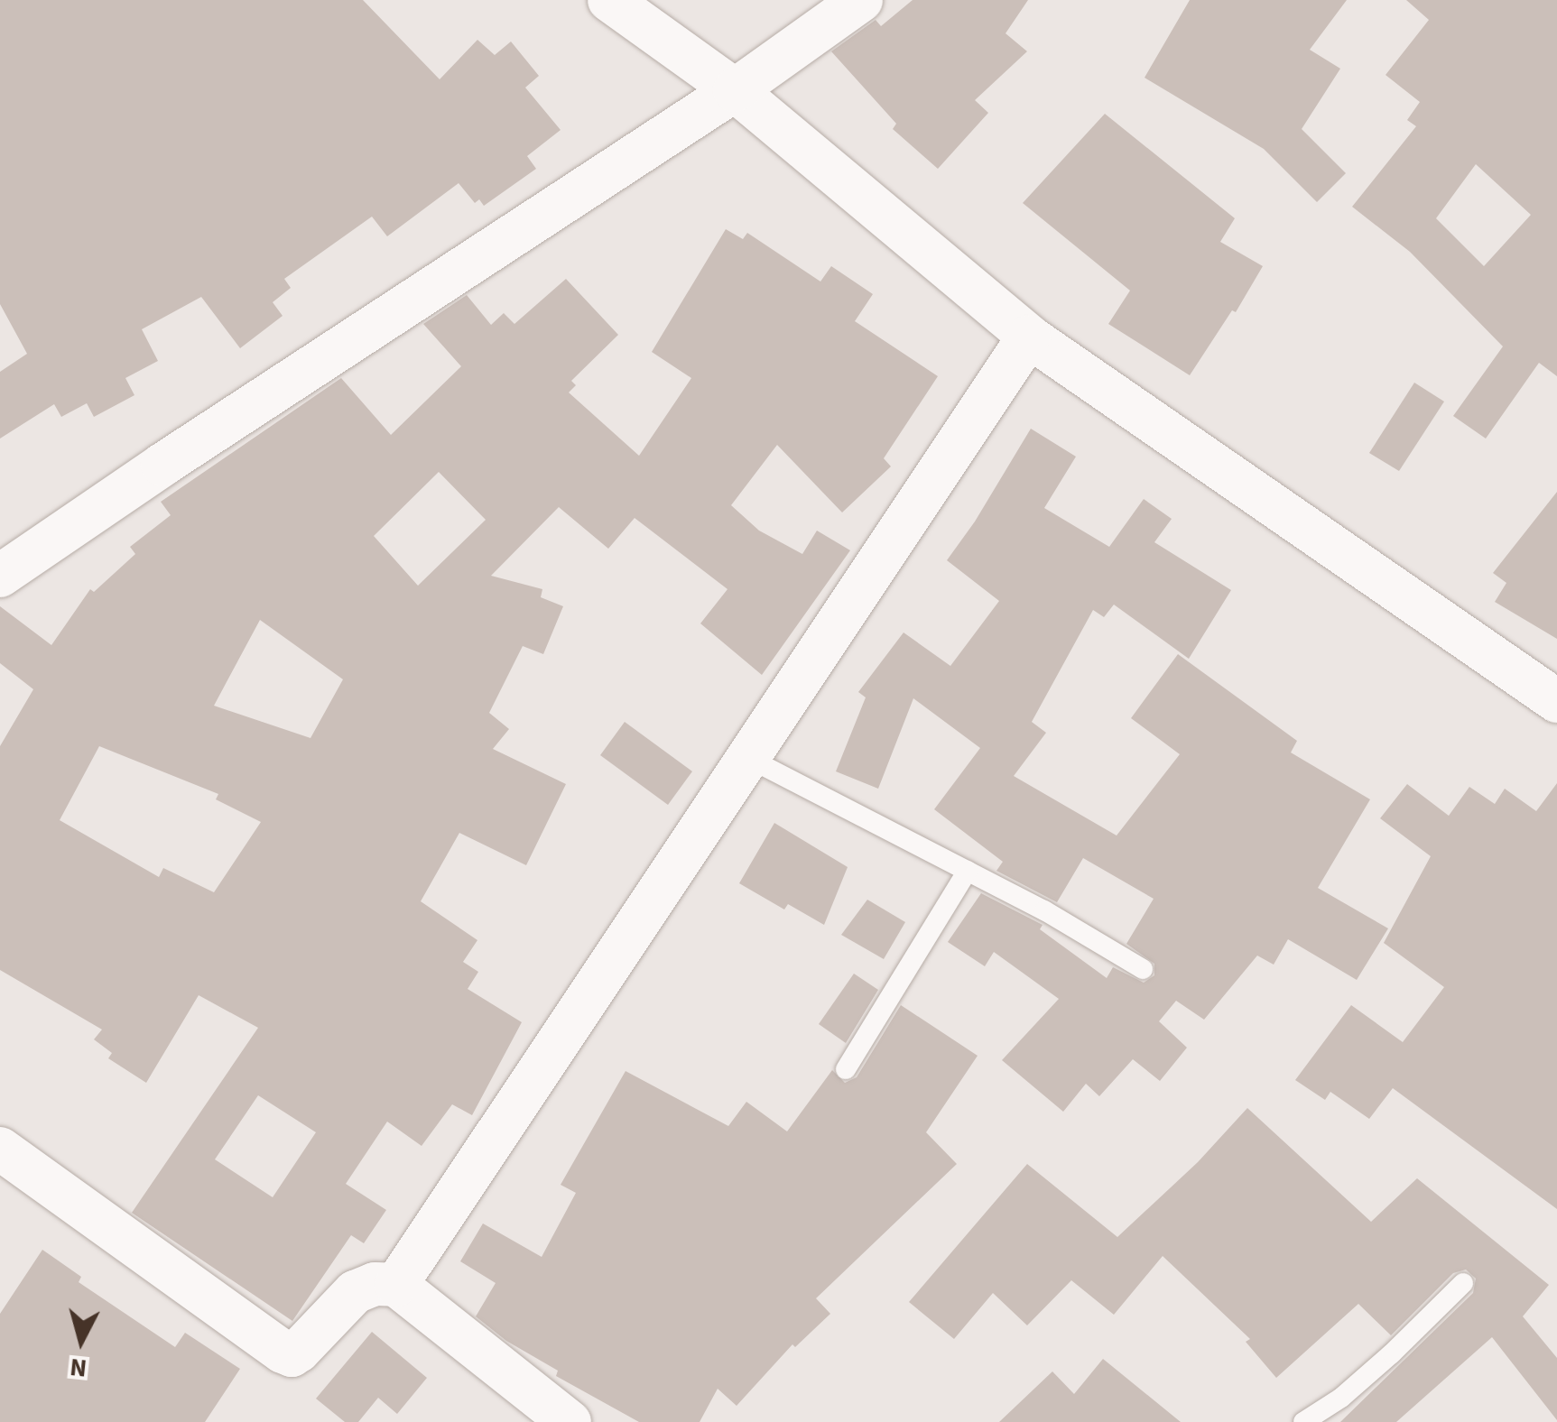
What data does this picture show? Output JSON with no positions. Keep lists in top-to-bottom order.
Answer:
{
  "north": "bottom"
}
